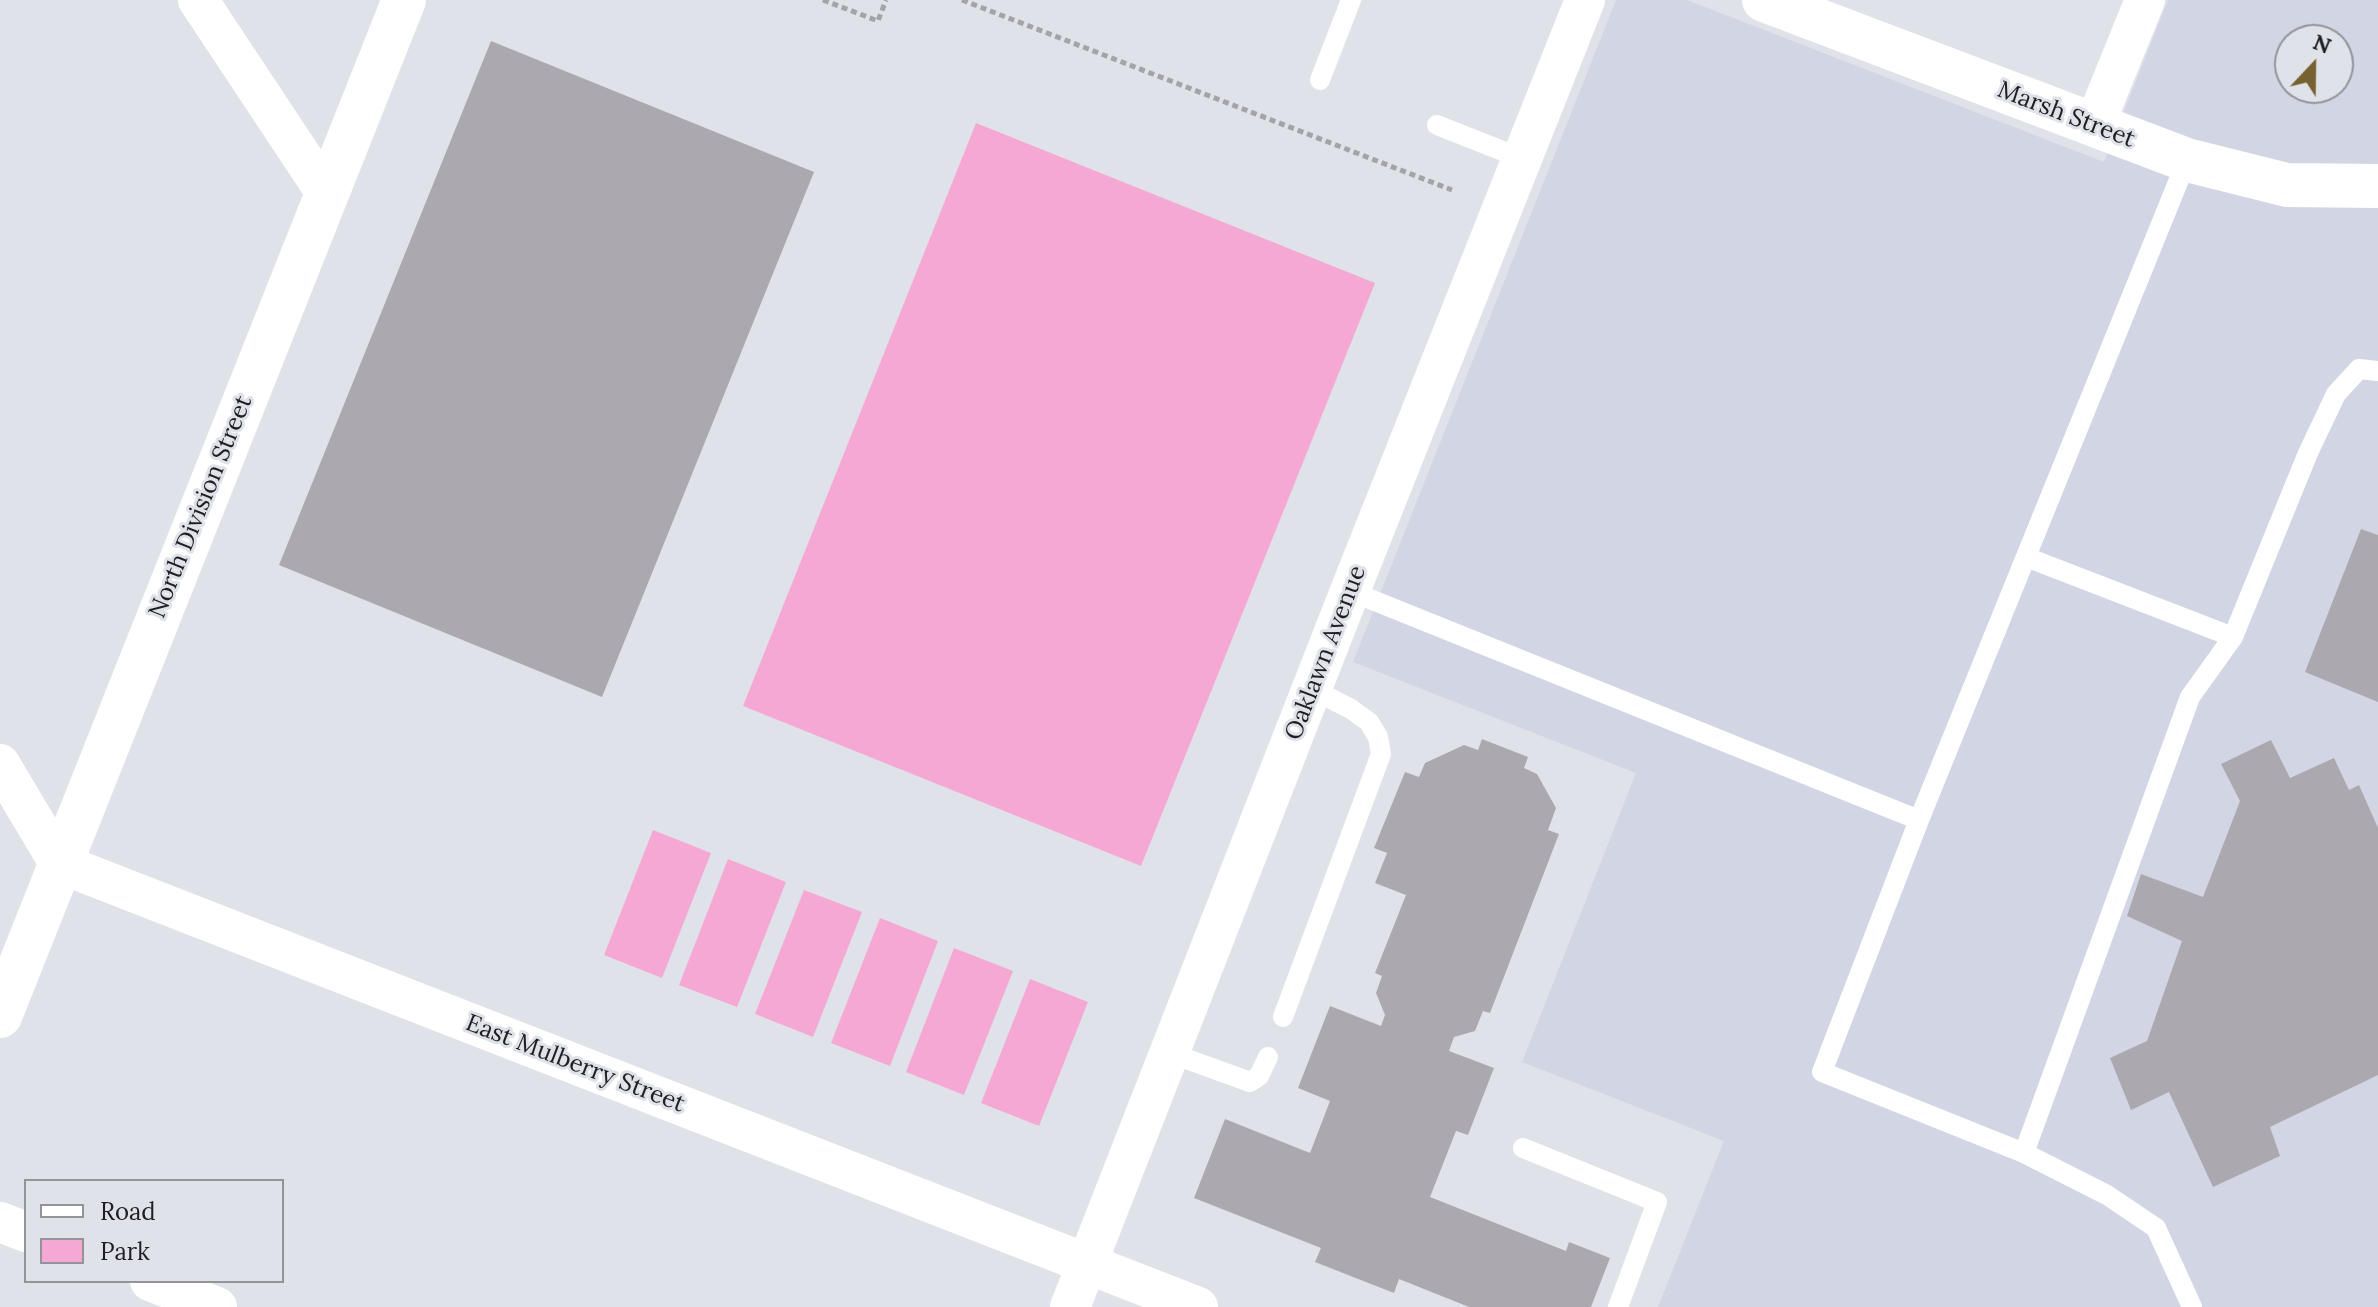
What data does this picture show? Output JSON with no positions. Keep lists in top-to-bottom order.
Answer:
{
  "streets": {
    "street": [
      "Marsh Street",
      "North Division Street",
      "Oaklawn Avenue",
      "East Mulberry Street"
    ]
  },
  "crossings": [
    ["North Division Street", "East Mulberry Street"],
    ["Oaklawn Avenue", "East Mulberry Street"]
  ],
  "legend": ["Road", "Park"],
  "north": "top"
}
